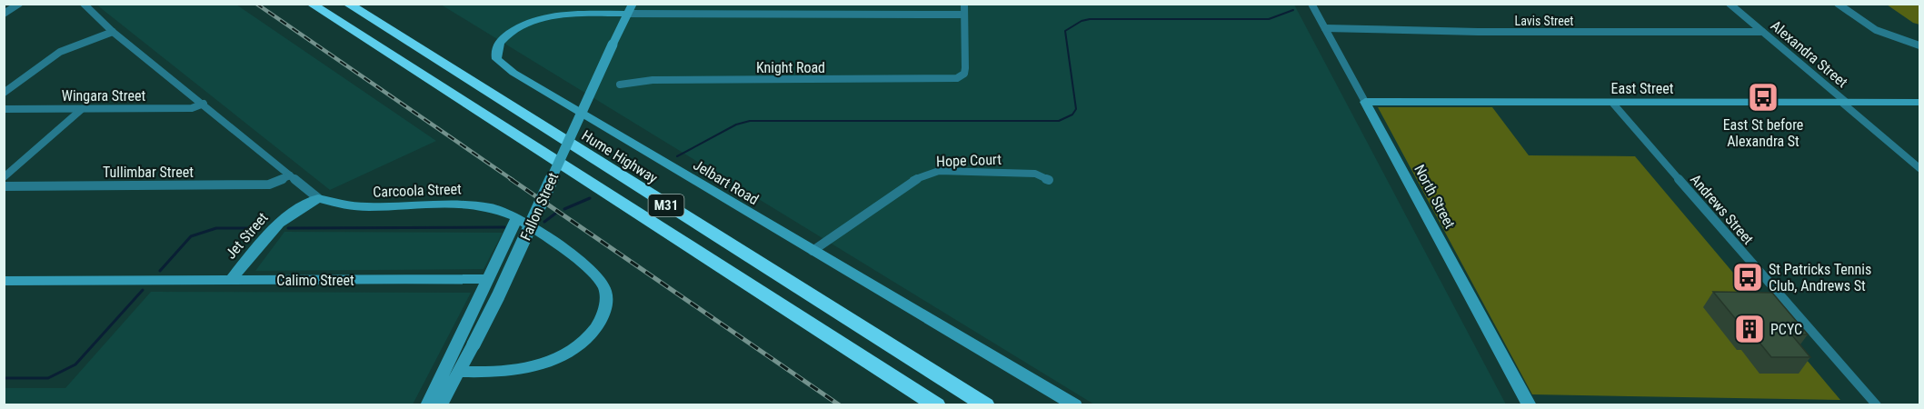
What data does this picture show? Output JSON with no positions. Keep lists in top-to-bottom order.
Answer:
{
  "streets": {
    "highway": ["Hume Highway", "M31"],
    "street": [
      "Lavis Street",
      "Alexandra Street",
      "Knight Road",
      "East Street",
      "Wingara Street",
      "Hope Court",
      "Tullimbar Street",
      "Jelbart Road",
      "Carcoola Street",
      "North Street",
      "Fallon Street",
      "Andrews Street",
      "Jet Street",
      "Calimo Street"
    ]
  },
  "crossings": [
    ["Lavis Street", "Alexandra Street"],
    ["Lavis Street", "North Street"],
    ["Alexandra Street", "East Street"],
    ["East Street", "North Street"],
    ["East Street", "Andrews Street"],
    ["Wingara Street", "Carcoola Street"],
    ["Hope Court", "Jelbart Road"],
    ["Tullimbar Street", "Carcoola Street"],
    ["Jelbart Road", "Fallon Street"],
    ["Carcoola Street", "Fallon Street"],
    ["Carcoola Street", "Jet Street"],
    ["Jet Street", "Calimo Street"]
  ],
  "places": {
    "bus stop": ["East St before Alexandra St", "St Patricks Tennis Club, Andrews St"],
    "building": ["PCYC"]
  }
}
